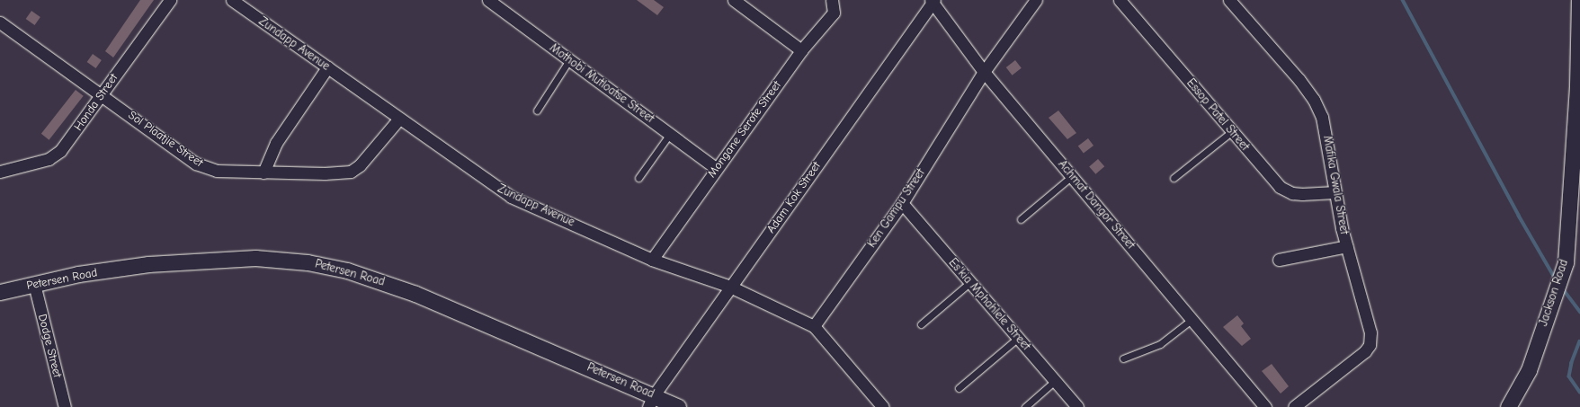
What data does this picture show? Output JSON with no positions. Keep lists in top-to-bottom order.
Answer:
{
  "streets": {
    "street": [
      "Zundapp Avenue",
      "Mothobi Mutloatse Street",
      "Honda Street",
      "Essop Patel Street",
      "Mongane Serote Street",
      "Sol Plaatjie Street",
      "Mafika Gwala Street",
      "Adam Kok Street",
      "Achmat Dangor Street",
      "Ken Gampu Street",
      "Petersen Road",
      "Jackson Road",
      "Es'kia Mphahlele Street",
      "Dodge Street"
    ]
  },
  "crossings": [
    ["Zundapp Avenue", "Mongane Serote Street"],
    ["Zundapp Avenue", "Sol Plaatjie Street"],
    ["Zundapp Avenue", "Adam Kok Street"],
    ["Zundapp Avenue", "Ken Gampu Street"],
    ["Mothobi Mutloatse Street", "Mongane Serote Street"],
    ["Honda Street", "Sol Plaatjie Street"],
    ["Essop Patel Street", "Mafika Gwala Street"],
    ["Adam Kok Street", "Achmat Dangor Street"],
    ["Adam Kok Street", "Petersen Road"],
    ["Achmat Dangor Street", "Ken Gampu Street"],
    ["Ken Gampu Street", "Es'kia Mphahlele Street"],
    ["Petersen Road", "Dodge Street"]
  ]
}
